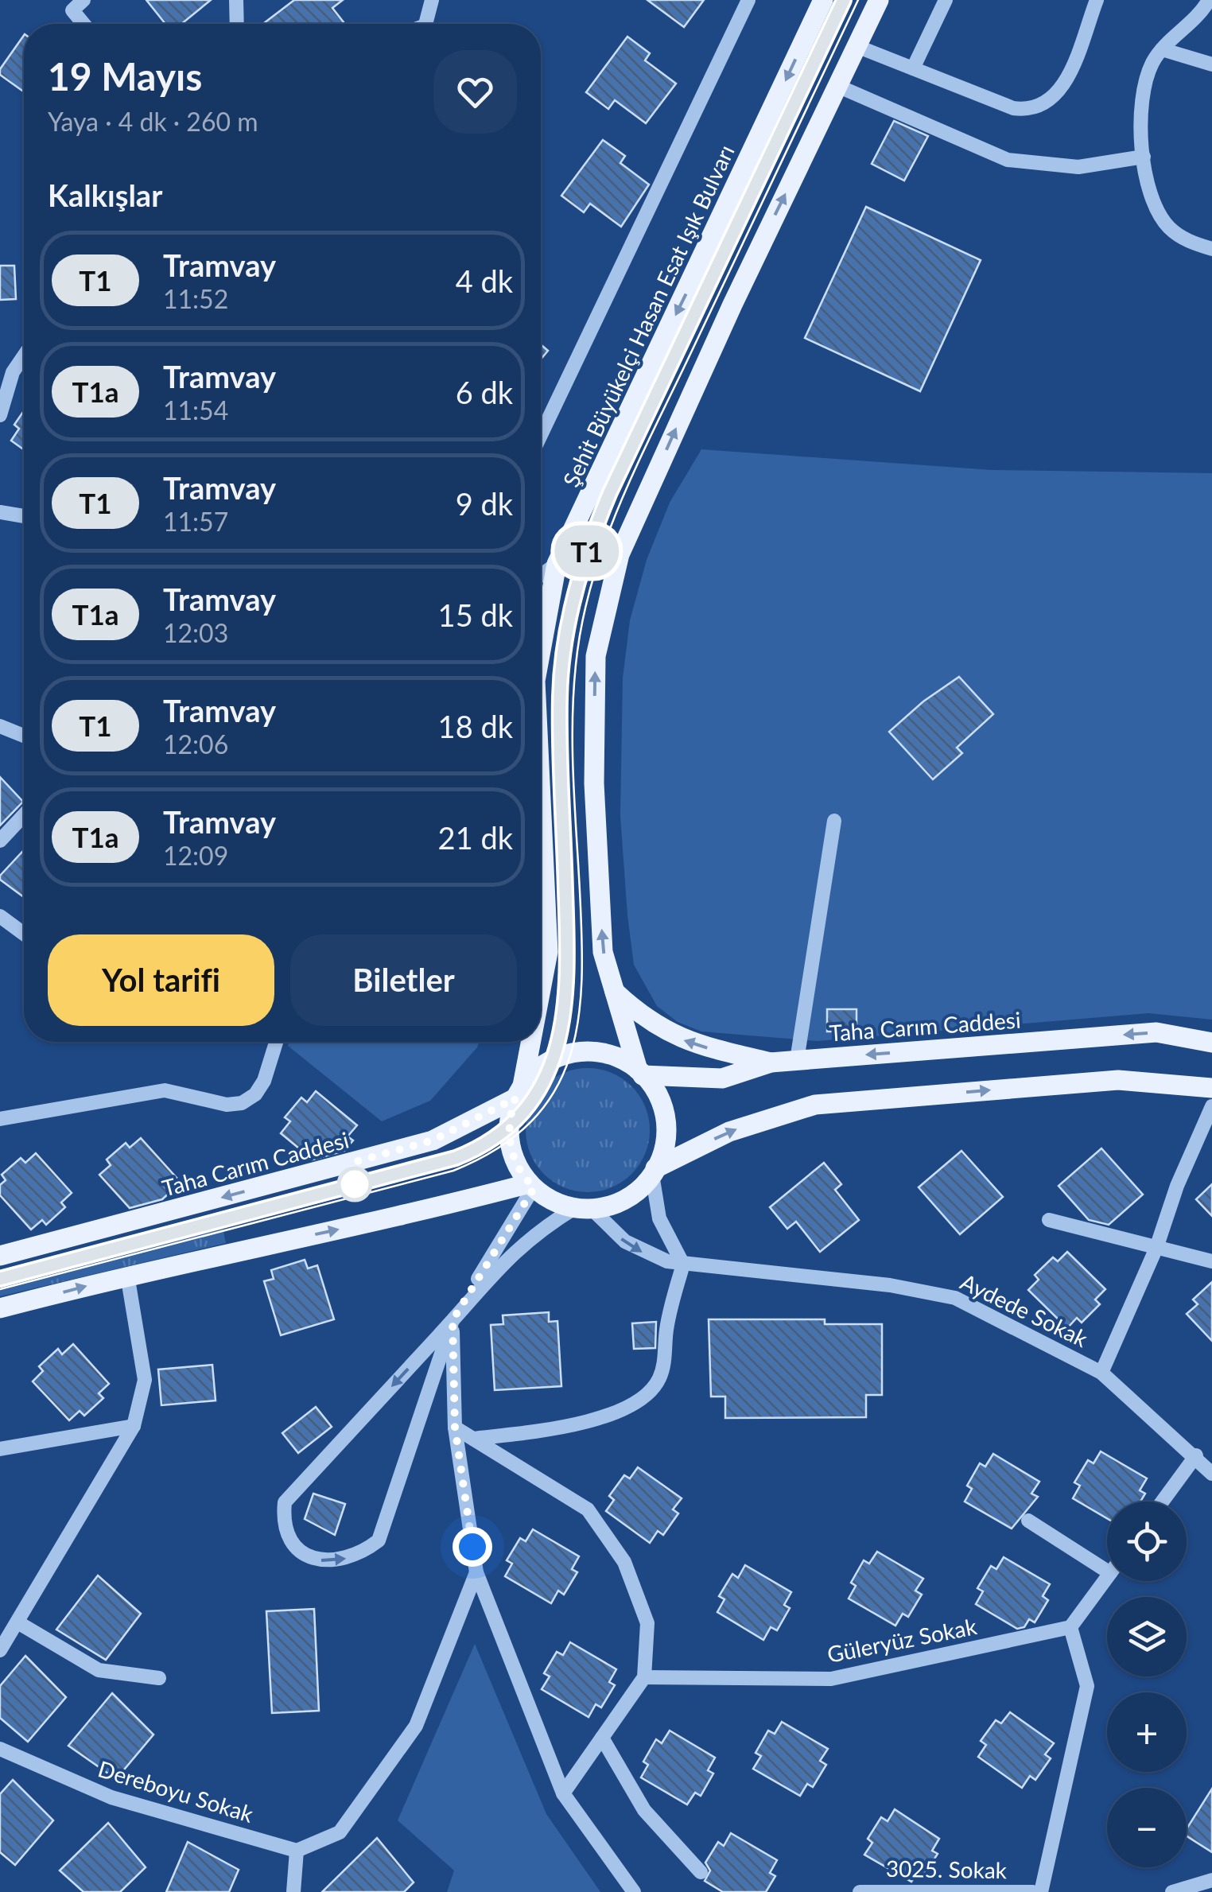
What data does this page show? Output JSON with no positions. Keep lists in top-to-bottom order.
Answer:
{
  "streets": {
    "main road": ["Şehit Büyükelçi Hasan Esat Işık Bulvarı", "Taha Carım Caddesi"],
    "street": [
      "Aydede Sokak",
      "Güleryüz Sokak",
      "Dereboyu Sokak",
      "3025. Sokak"
    ]
  },
  "crossings": [
    ["Şehit Büyükelçi Hasan Esat Işık Bulvarı", "Taha Carım Caddesi"],
    ["Şehit Büyükelçi Hasan Esat Işık Bulvarı", "Aydede Sokak"],
    ["Taha Carım Caddesi", "Aydede Sokak"]
  ],
  "lines": ["tram line T1"],
  "page": {
    "on_map": "T1",
    "heading": [
      ["19 Mayıs", "Yaya · 4 dk · 260 m"],
      "Kalkışlar"
    ],
    "list": [
      {
        "mark": "T1",
        "name": "Tramvay",
        "note": "11:52",
        "value": "4 dk"
      },
      {
        "mark": "T1a",
        "name": "Tramvay",
        "note": "11:54",
        "value": "6 dk"
      },
      {
        "mark": "T1",
        "name": "Tramvay",
        "note": "11:57",
        "value": "9 dk"
      },
      {
        "mark": "T1a",
        "name": "Tramvay",
        "note": "12:03",
        "value": "15 dk"
      },
      {
        "mark": "T1",
        "name": "Tramvay",
        "note": "12:06",
        "value": "18 dk"
      },
      {
        "mark": "T1a",
        "name": "Tramvay",
        "note": "12:09",
        "value": "21 dk"
      }
    ],
    "buttons": ["Yol tarifi", "Biletler"],
    "map_buttons": ["+", "−"]
  }
}
